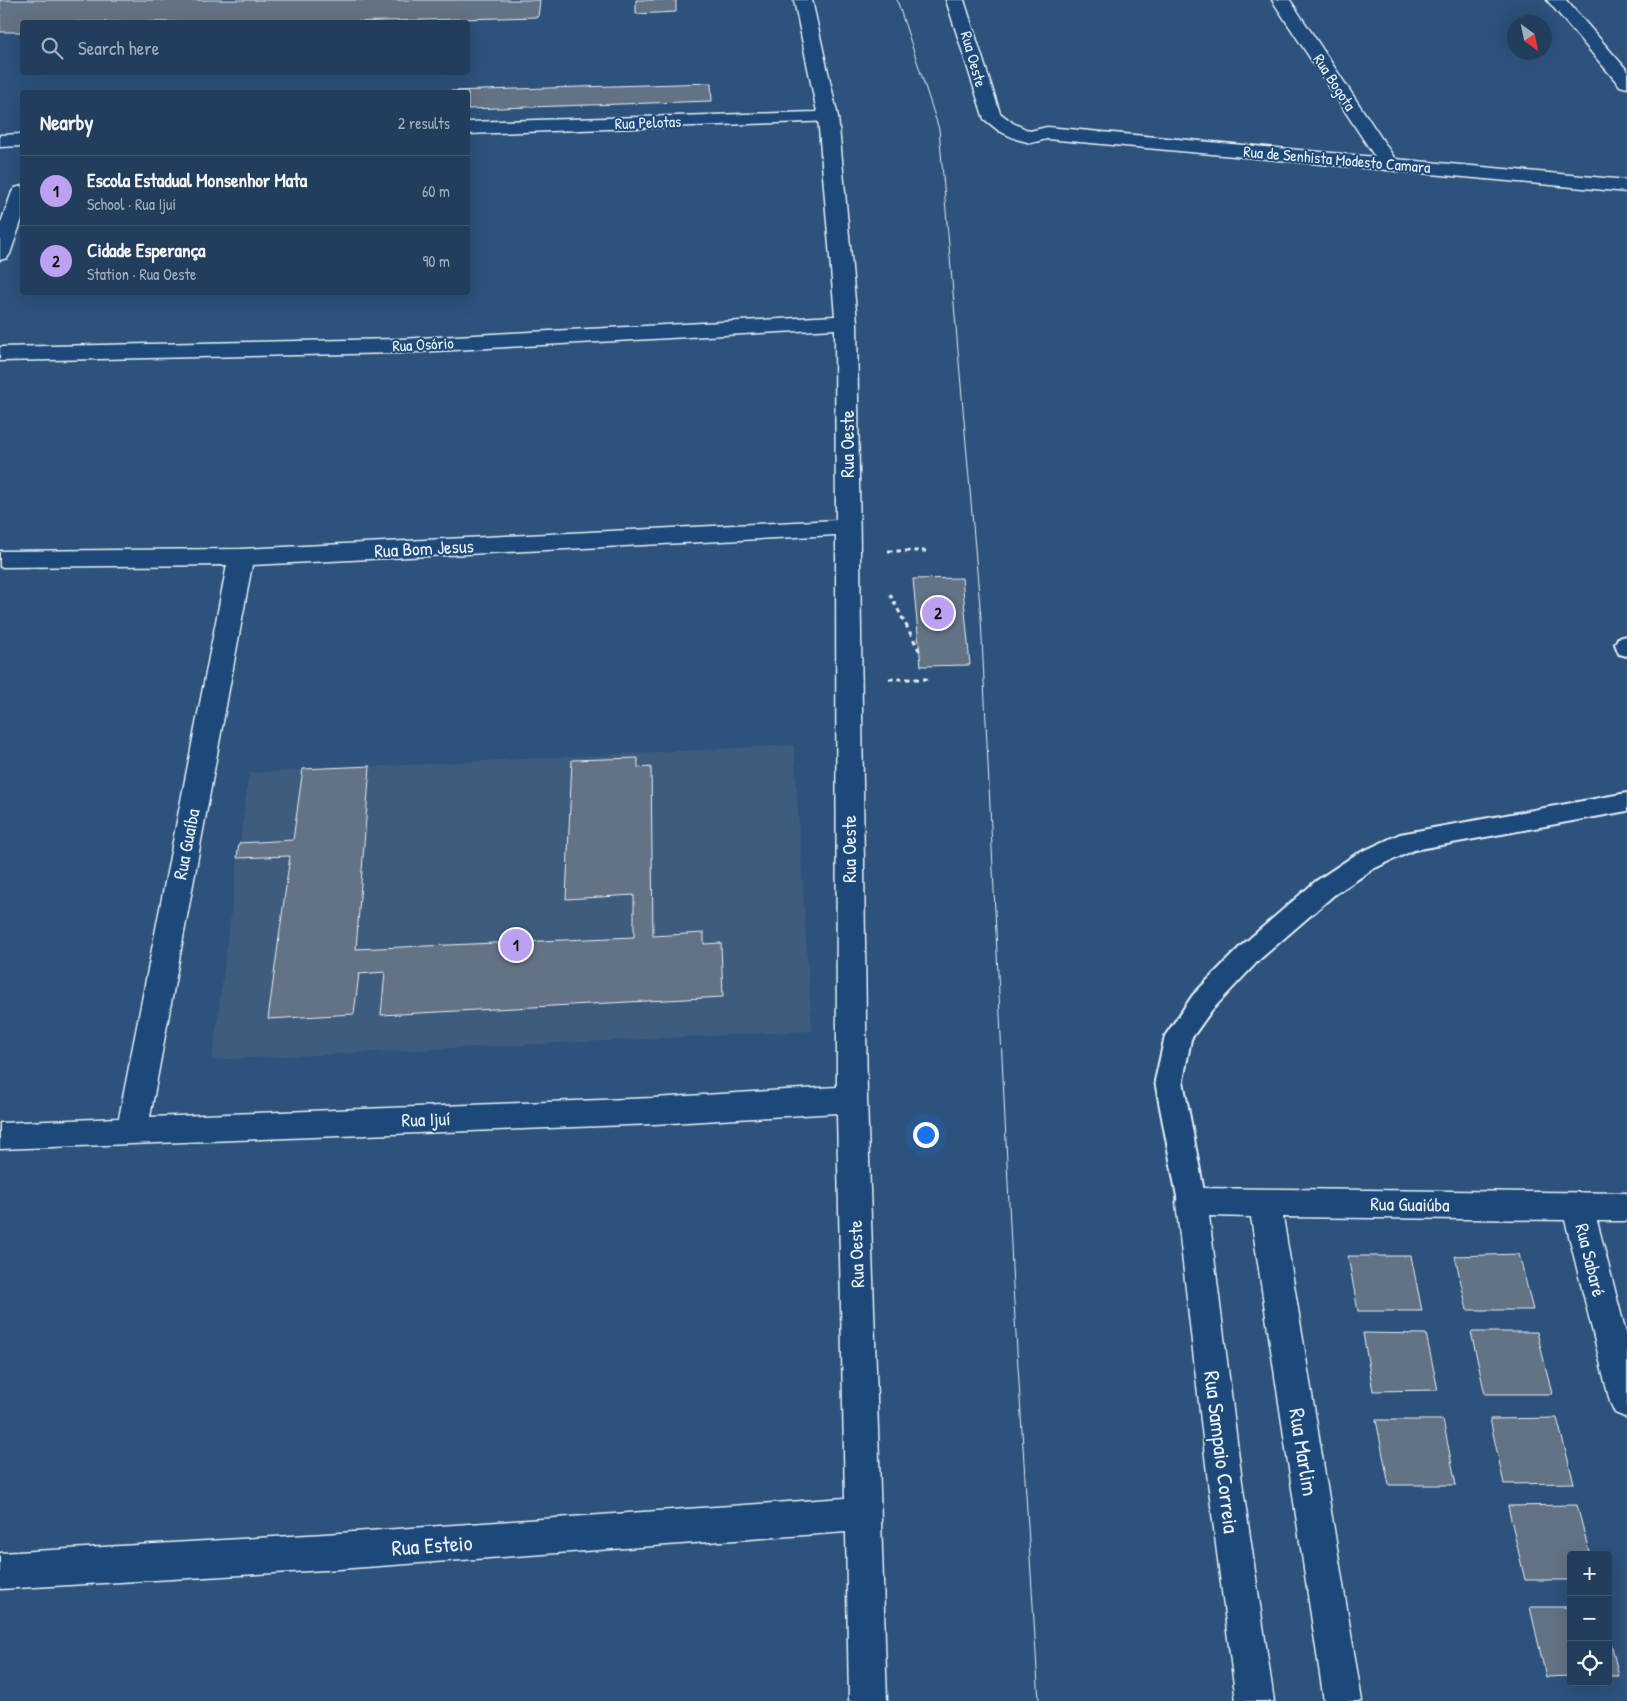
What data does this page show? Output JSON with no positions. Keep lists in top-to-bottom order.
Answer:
{
  "streets": {
    "street": [
      "Rua Oeste",
      "Rua Bogota",
      "Rua Pelotas",
      "Rua de Senhista Modesto Camara",
      "Rua Osório",
      "Rua Bom Jesus",
      "Rua Guaíba",
      "Rua Ijuí",
      "Rua Guaiúba",
      "Rua Sabaré",
      "Rua Sampaio Correia",
      "Rua Marlim",
      "Rua Esteio"
    ]
  },
  "crossings": [
    ["Rua Oeste", "Rua Pelotas"],
    ["Rua Oeste", "Rua de Senhista Modesto Camara"],
    ["Rua Oeste", "Rua Osório"],
    ["Rua Oeste", "Rua Bom Jesus"],
    ["Rua Oeste", "Rua Ijuí"],
    ["Rua Oeste", "Rua Esteio"],
    ["Rua Bogota", "Rua de Senhista Modesto Camara"],
    ["Rua Bom Jesus", "Rua Guaíba"],
    ["Rua Guaíba", "Rua Ijuí"],
    ["Rua Guaiúba", "Rua Sabaré"],
    ["Rua Guaiúba", "Rua Sampaio Correia"],
    ["Rua Guaiúba", "Rua Marlim"]
  ],
  "north": "bottom right",
  "page": {
    "search": "Search here",
    "heading": ["Nearby", "2 results"],
    "list": [
      {
        "mark": "1",
        "name": "Escola Estadual Monsenhor Mata",
        "note": "School · Rua Ijuí",
        "value": "60 m"
      },
      {
        "mark": "2",
        "name": "Cidade Esperança",
        "note": "Station · Rua Oeste",
        "value": "90 m"
      }
    ],
    "pins": ["2", "1"],
    "map_buttons": ["+", "−"]
  }
}
